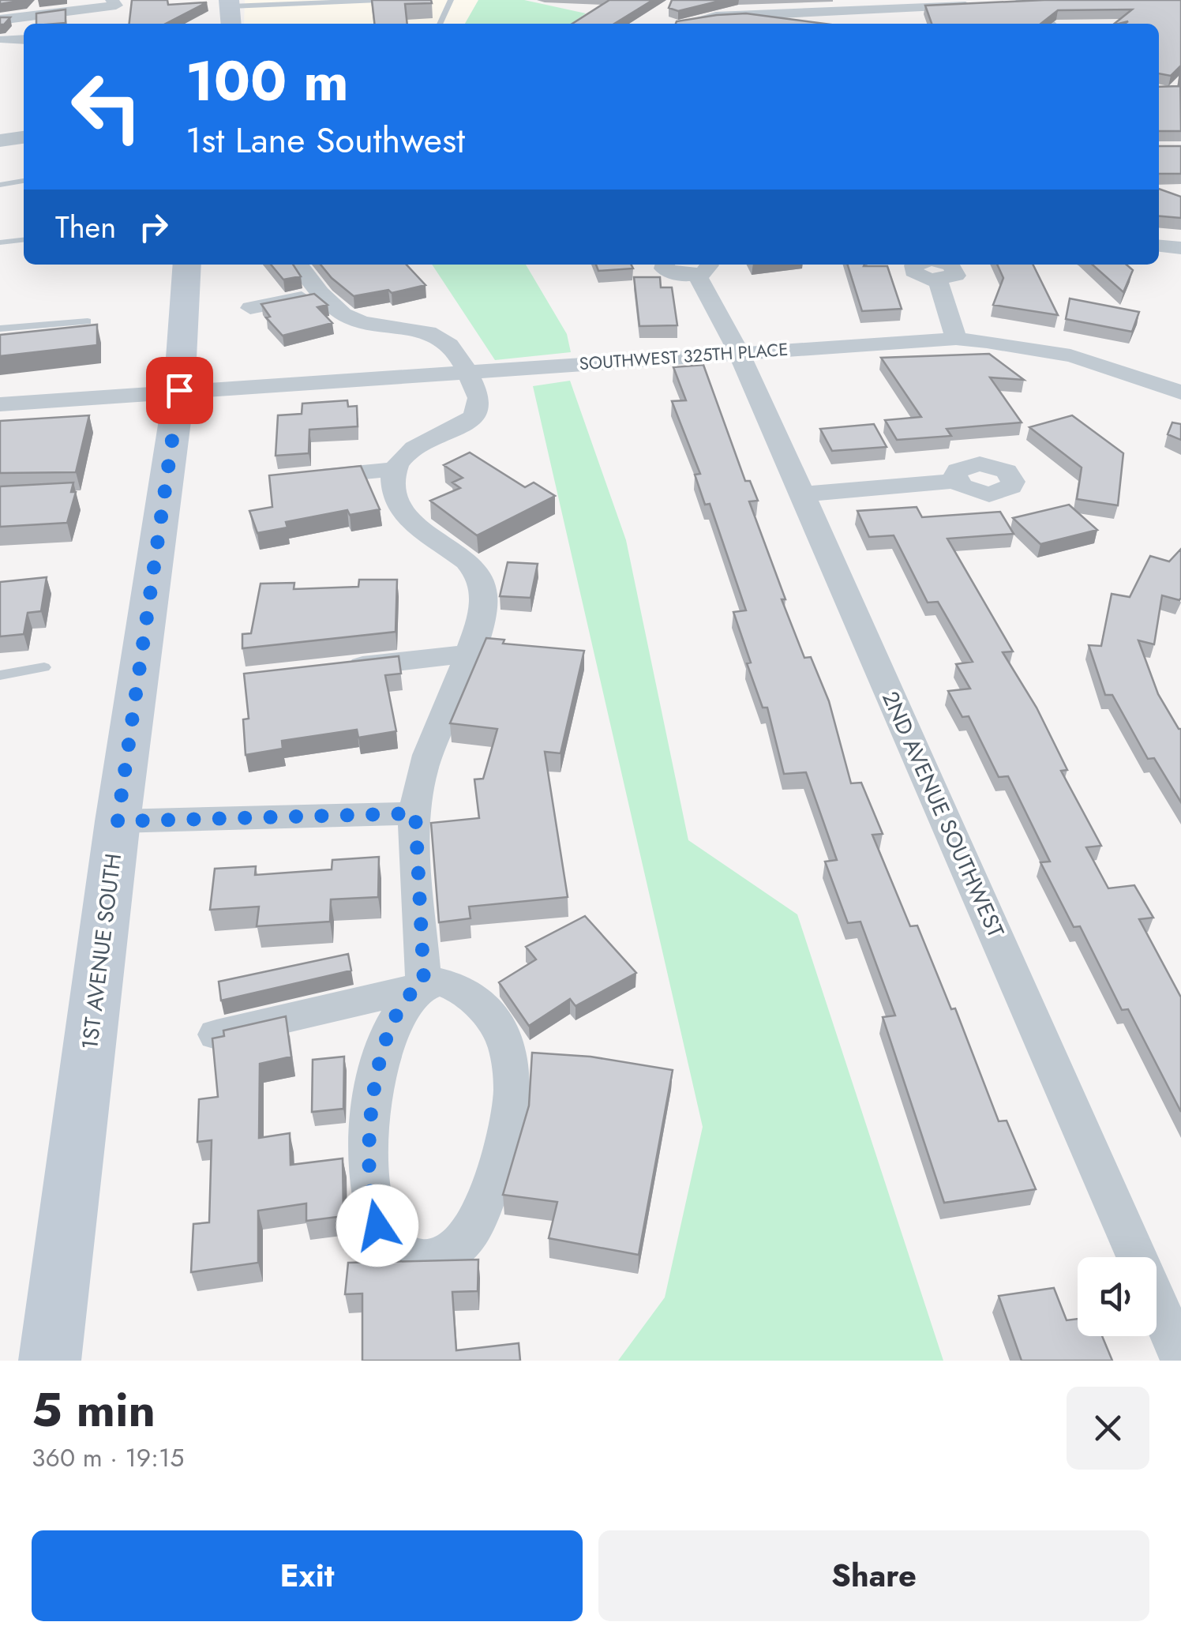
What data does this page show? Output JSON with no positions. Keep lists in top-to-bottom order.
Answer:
{
  "streets": {
    "main road": ["1ST AVENUE SOUTH"],
    "street": ["SOUTHWEST 325TH PLACE", "2ND AVENUE SOUTHWEST"]
  },
  "crossings": [
    ["SOUTHWEST 325TH PLACE", "2ND AVENUE SOUTHWEST"],
    ["SOUTHWEST 325TH PLACE", "1ST AVENUE SOUTH"]
  ],
  "page": {
    "turn": ["100 m", "1st Lane Southwest"],
    "then": "Then",
    "heading": ["5 min", "360 m · 19:15"],
    "buttons": ["Exit", "Share"]
  }
}
